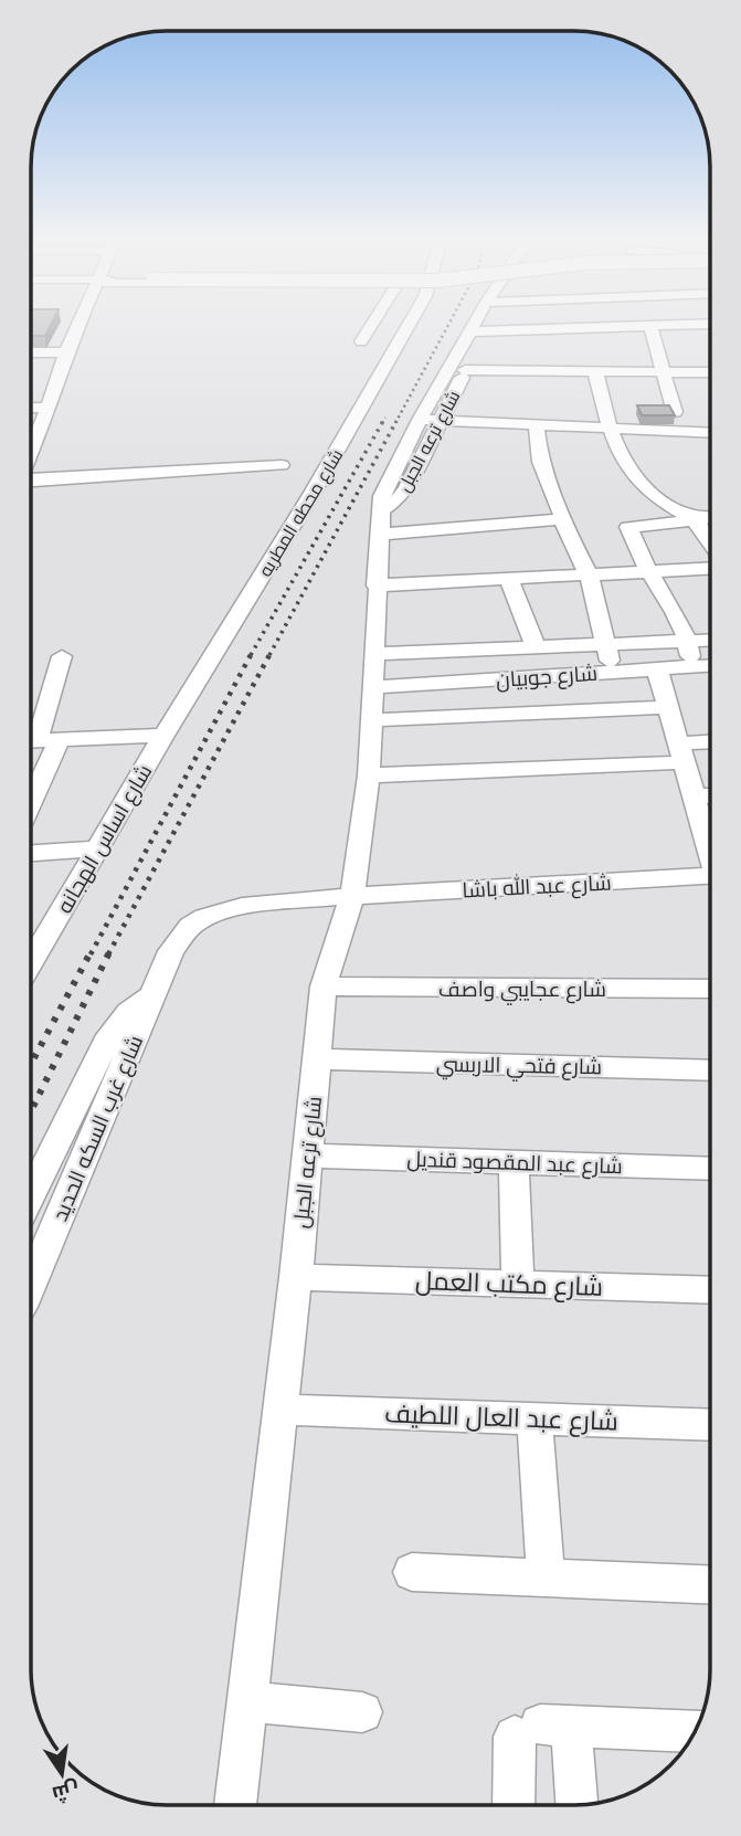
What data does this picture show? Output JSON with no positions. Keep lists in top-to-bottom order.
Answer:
{
  "streets": {
    "street": [
      "شارع ترعه الجبل",
      "شارع محطه المطريه",
      "شارع جوبيان",
      "شارع اساس الهجانه",
      "شارع عبد الله باشا",
      "شارع عجايبي واصف",
      "شارع فتحي الاربسي",
      "شارع غرب السكه الحديد",
      "شارع عبد المقصود قنديل",
      "شارع مكتب العمل",
      "شارع عبد العال اللطيف"
    ]
  },
  "crossings": [
    ["شارع ترعه الجبل", "شارع جوبيان"],
    ["شارع ترعه الجبل", "شارع عبد الله باشا"],
    ["شارع ترعه الجبل", "شارع عجايبي واصف"],
    ["شارع ترعه الجبل", "شارع فتحي الاربسي"],
    ["شارع ترعه الجبل", "شارع غرب السكه الحديد"],
    ["شارع ترعه الجبل", "شارع عبد المقصود قنديل"],
    ["شارع ترعه الجبل", "شارع مكتب العمل"],
    ["شارع ترعه الجبل", "شارع عبد العال اللطيف"],
    ["شارع محطه المطريه", "شارع اساس الهجانه"],
    ["شارع عبد الله باشا", "شارع غرب السكه الحديد"]
  ],
  "north": "bottom"
}
